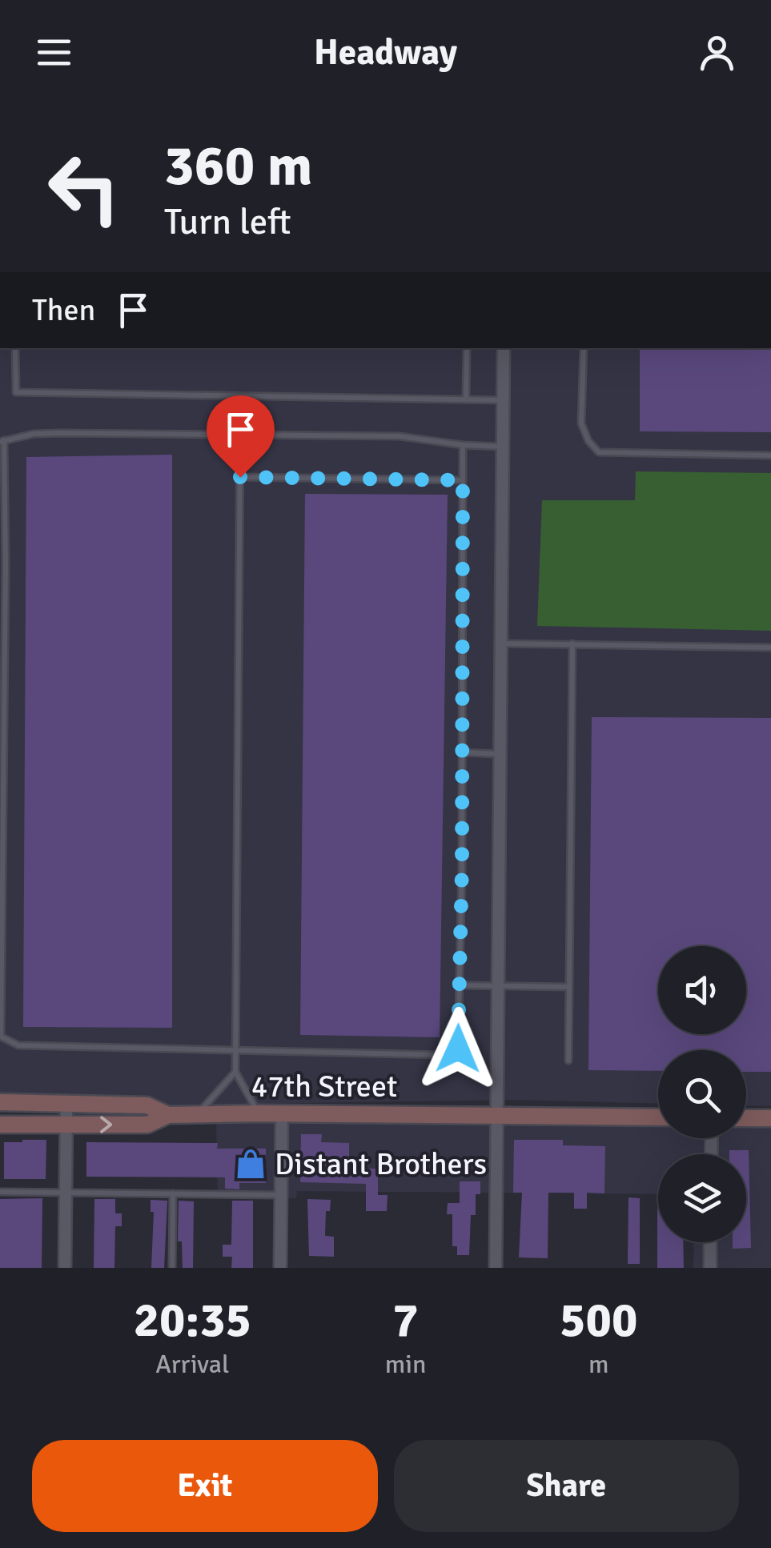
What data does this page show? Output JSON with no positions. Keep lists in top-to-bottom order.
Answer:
{
  "streets": {
    "main road": ["47th Street"]
  },
  "places": {
    "shop": ["Distant Brothers"]
  },
  "page": {
    "header": "Headway",
    "turn": ["360 m", "Turn left"],
    "then": "Then",
    "eta": [
      "20:35",
      "Arrival",
      "7",
      "min",
      "500",
      "m"
    ],
    "buttons": ["Exit", "Share"]
  }
}
